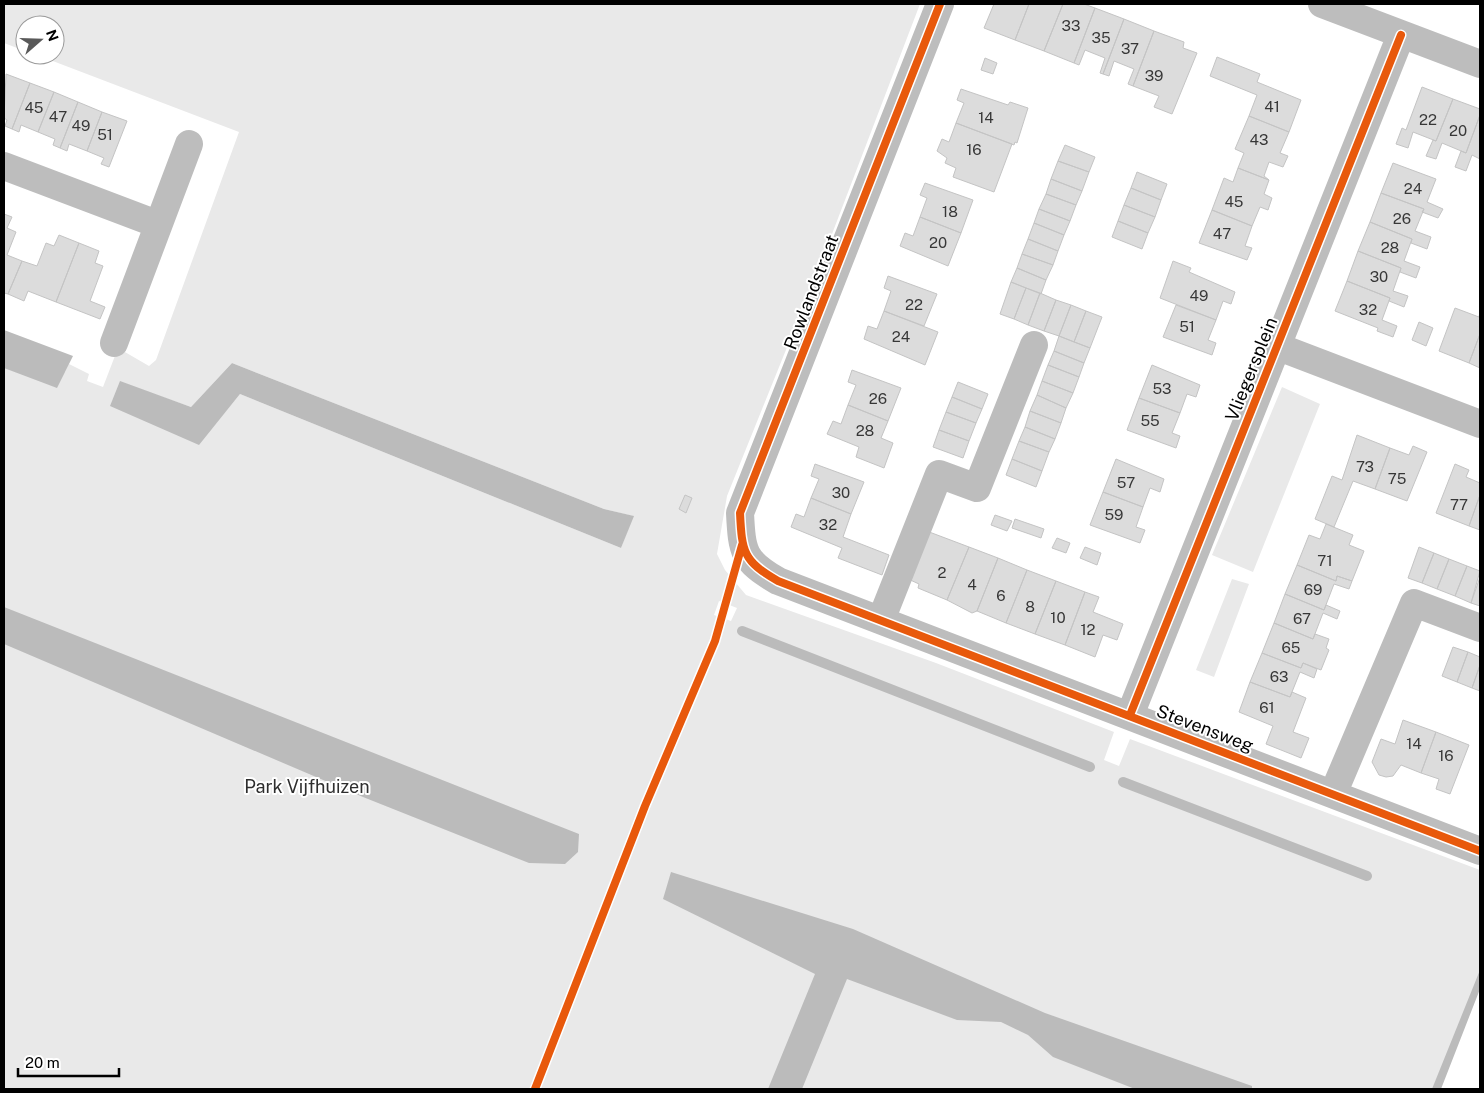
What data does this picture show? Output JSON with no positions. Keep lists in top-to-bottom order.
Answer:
{
  "streets": {
    "street": ["Rowlandstraat", "Vliegersplein", "Stevensweg"]
  },
  "crossings": [
    ["Rowlandstraat", "Stevensweg"],
    ["Vliegersplein", "Stevensweg"]
  ],
  "parks": ["Park Vijfhuizen"],
  "house_numbers": [
    "33",
    "35",
    "37",
    "39",
    "41",
    "45",
    "47",
    "14",
    "22",
    "49",
    "20",
    "51",
    "43",
    "16",
    "24",
    "45",
    "18",
    "26",
    "47",
    "20",
    "28",
    "30",
    "49",
    "22",
    "32",
    "51",
    "24",
    "53",
    "26",
    "55",
    "28",
    "73",
    "75",
    "57",
    "30",
    "77",
    "59",
    "32",
    "71",
    "2",
    "4",
    "69",
    "6",
    "8",
    "10",
    "67",
    "12",
    "65",
    "63",
    "61",
    "14",
    "16"
  ],
  "scale_bar": "20 m",
  "north": "right"
}
